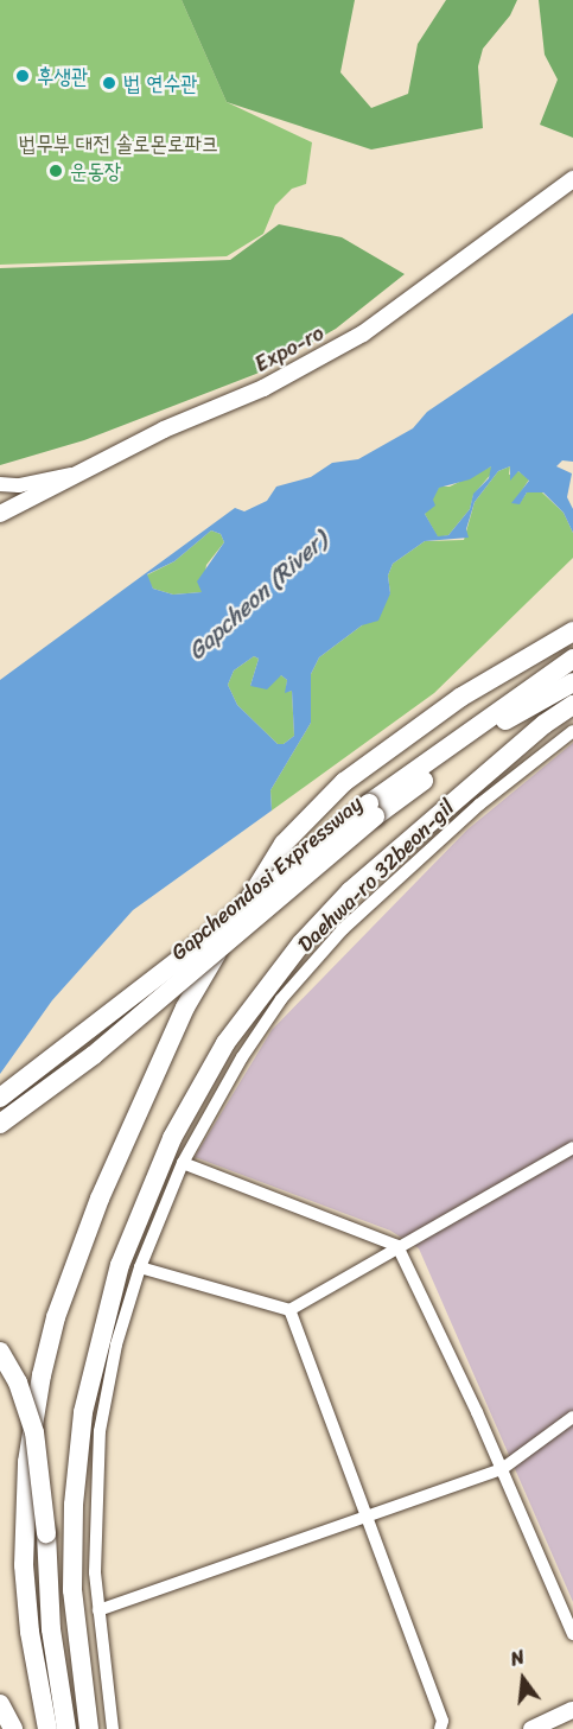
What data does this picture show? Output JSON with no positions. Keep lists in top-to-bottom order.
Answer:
{
  "streets": {
    "highway": ["Gapcheondosi Expressway"],
    "main road": ["Expo-ro"],
    "street": ["Daehwa-ro 32beon-gil"]
  },
  "water": ["Gapcheon (River)"],
  "parks": ["법무부 대전 솔로몬로파크"],
  "places": ["후생관", "법 연수관", "운동장"],
  "north": "top"
}
